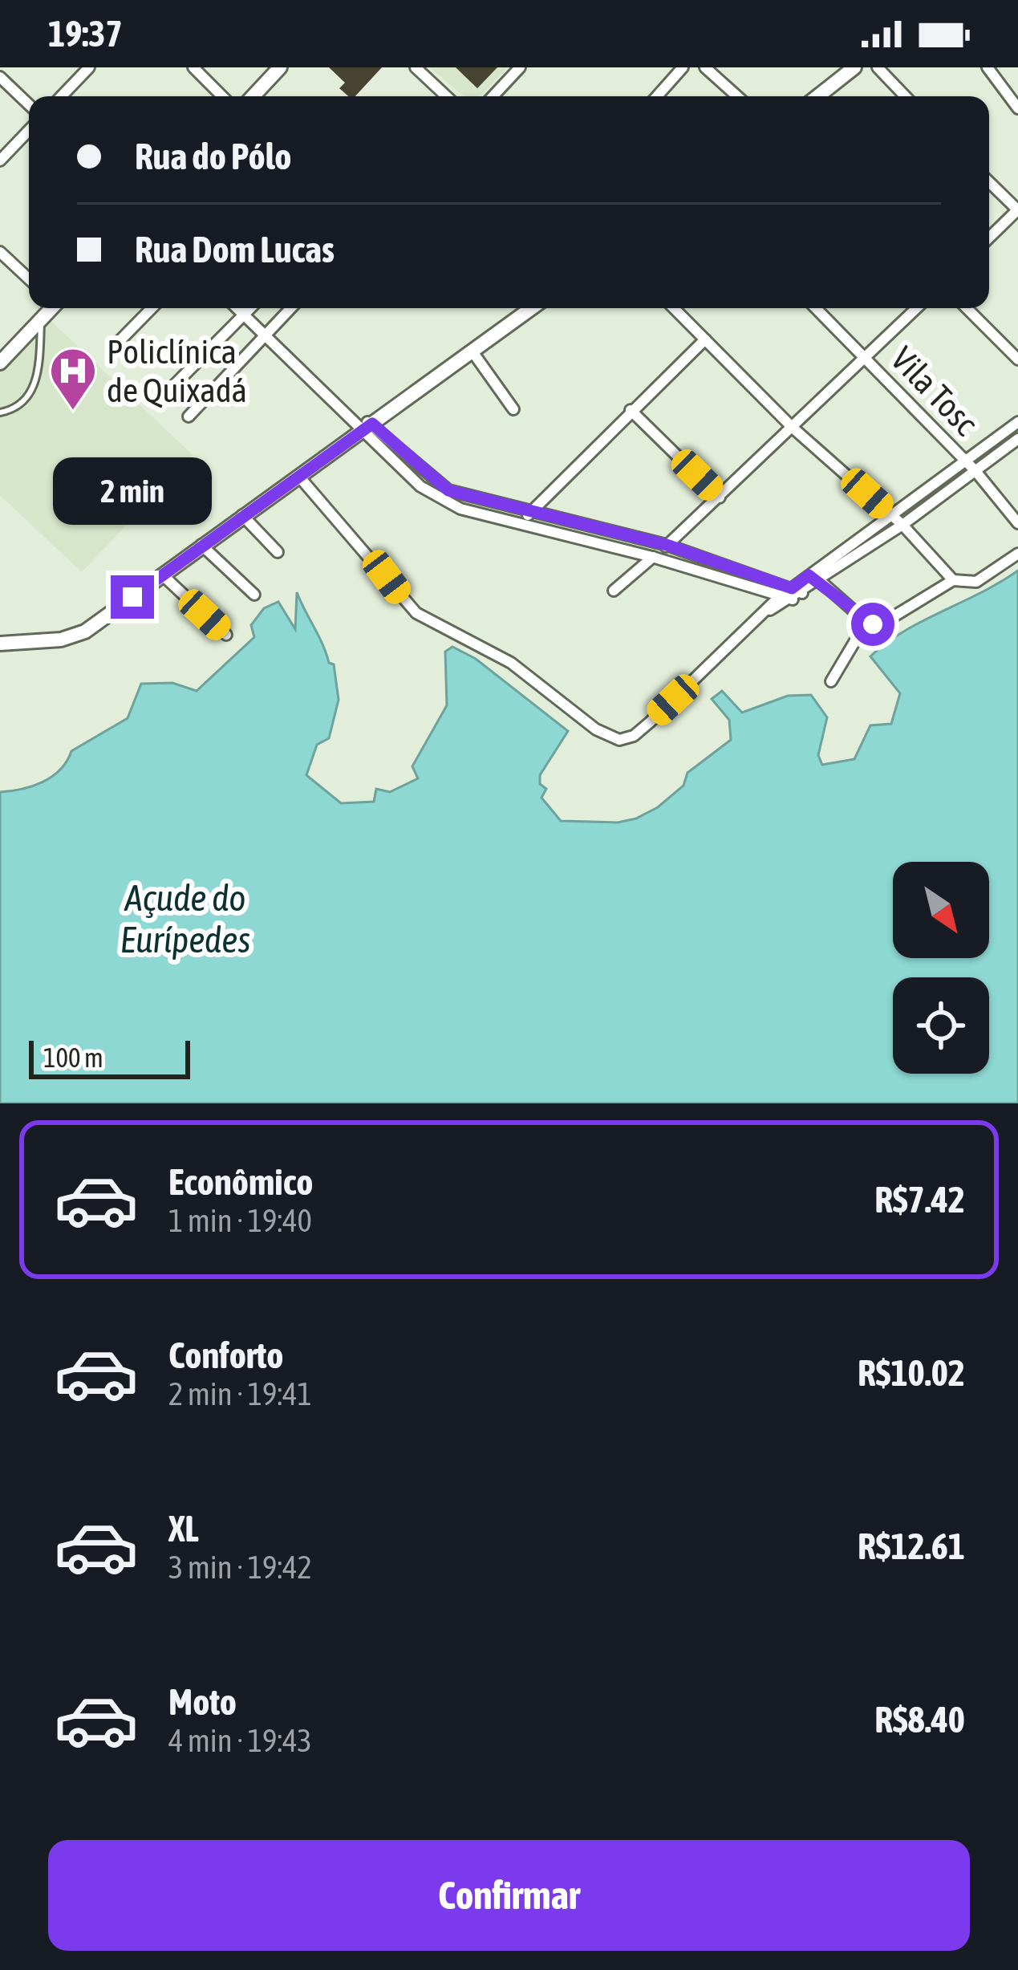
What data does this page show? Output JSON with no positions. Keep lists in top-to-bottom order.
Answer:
{
  "streets": {
    "street": ["Vila Tosc"]
  },
  "water": ["Açude do Eurípedes"],
  "places": {
    "hospital": ["Policlínica de Quixadá"]
  },
  "scale_bar": "100 m",
  "north": "bottom right",
  "page": {
    "status": "19:37",
    "banner": ["Rua do Pólo", "Rua Dom Lucas"],
    "bubble": "2 min",
    "scale": "100 m",
    "list": [
      {
        "name": "Econômico",
        "note": "1 min · 19:40",
        "value": "R$7.42"
      },
      {
        "name": "Conforto",
        "note": "2 min · 19:41",
        "value": "R$10.02"
      },
      {
        "name": "XL",
        "note": "3 min · 19:42",
        "value": "R$12.61"
      },
      {
        "name": "Moto",
        "note": "4 min · 19:43",
        "value": "R$8.40"
      }
    ],
    "buttons": "Confirmar"
  }
}
